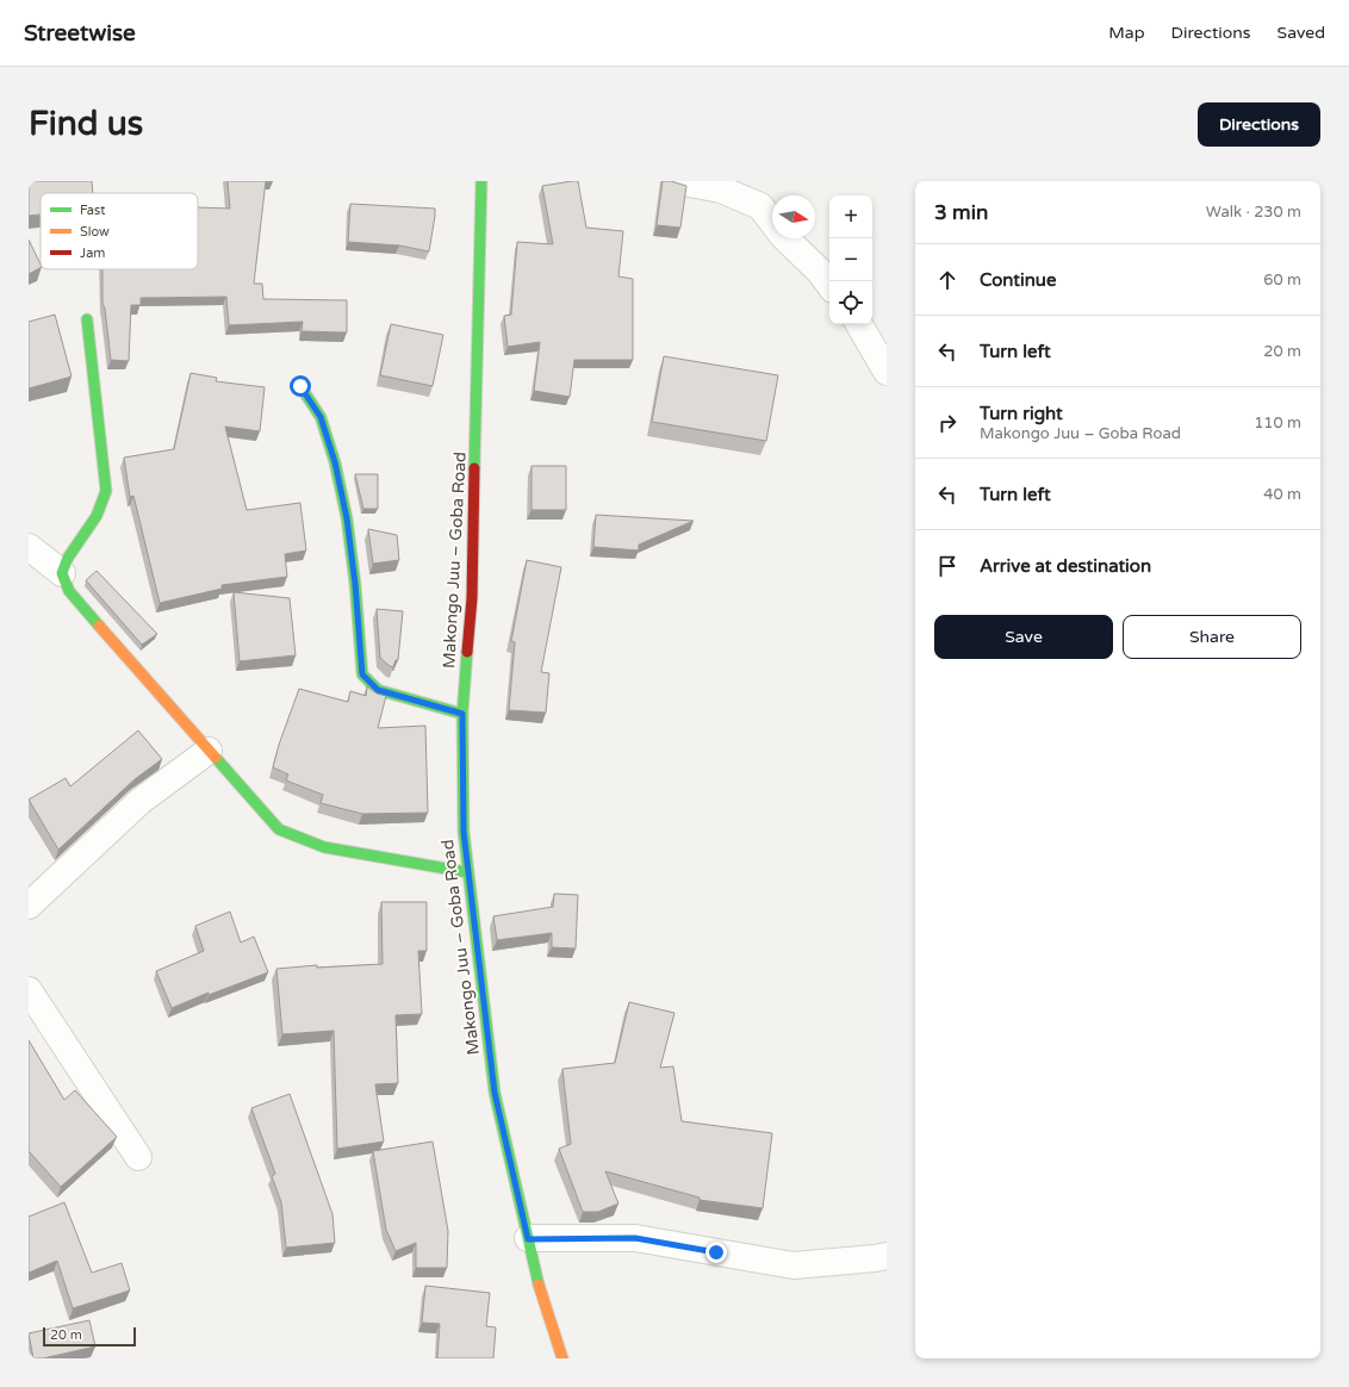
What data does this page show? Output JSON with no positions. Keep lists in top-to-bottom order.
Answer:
{
  "streets": {
    "street": ["Makongo Juu – Goba Road"]
  },
  "legend": ["Fast", "Slow", "Jam"],
  "scale_bar": "20 m",
  "north": "right",
  "page": {
    "header": "Streetwise",
    "nav": ["Map", "Directions", "Saved"],
    "buttons": [
      "Directions",
      ["Save", "Share"]
    ],
    "title": "Find us",
    "heading": ["3 min", "Walk · 230 m"],
    "map_buttons": ["+", "−"],
    "list": [
      ["Continue", "60 m"],
      ["Turn left", "20 m"],
      ["Turn right", "Makongo Juu – Goba Road", "110 m"],
      ["Turn left", "40 m"],
      "Arrive at destination"
    ],
    "scale": "20 m"
  }
}
